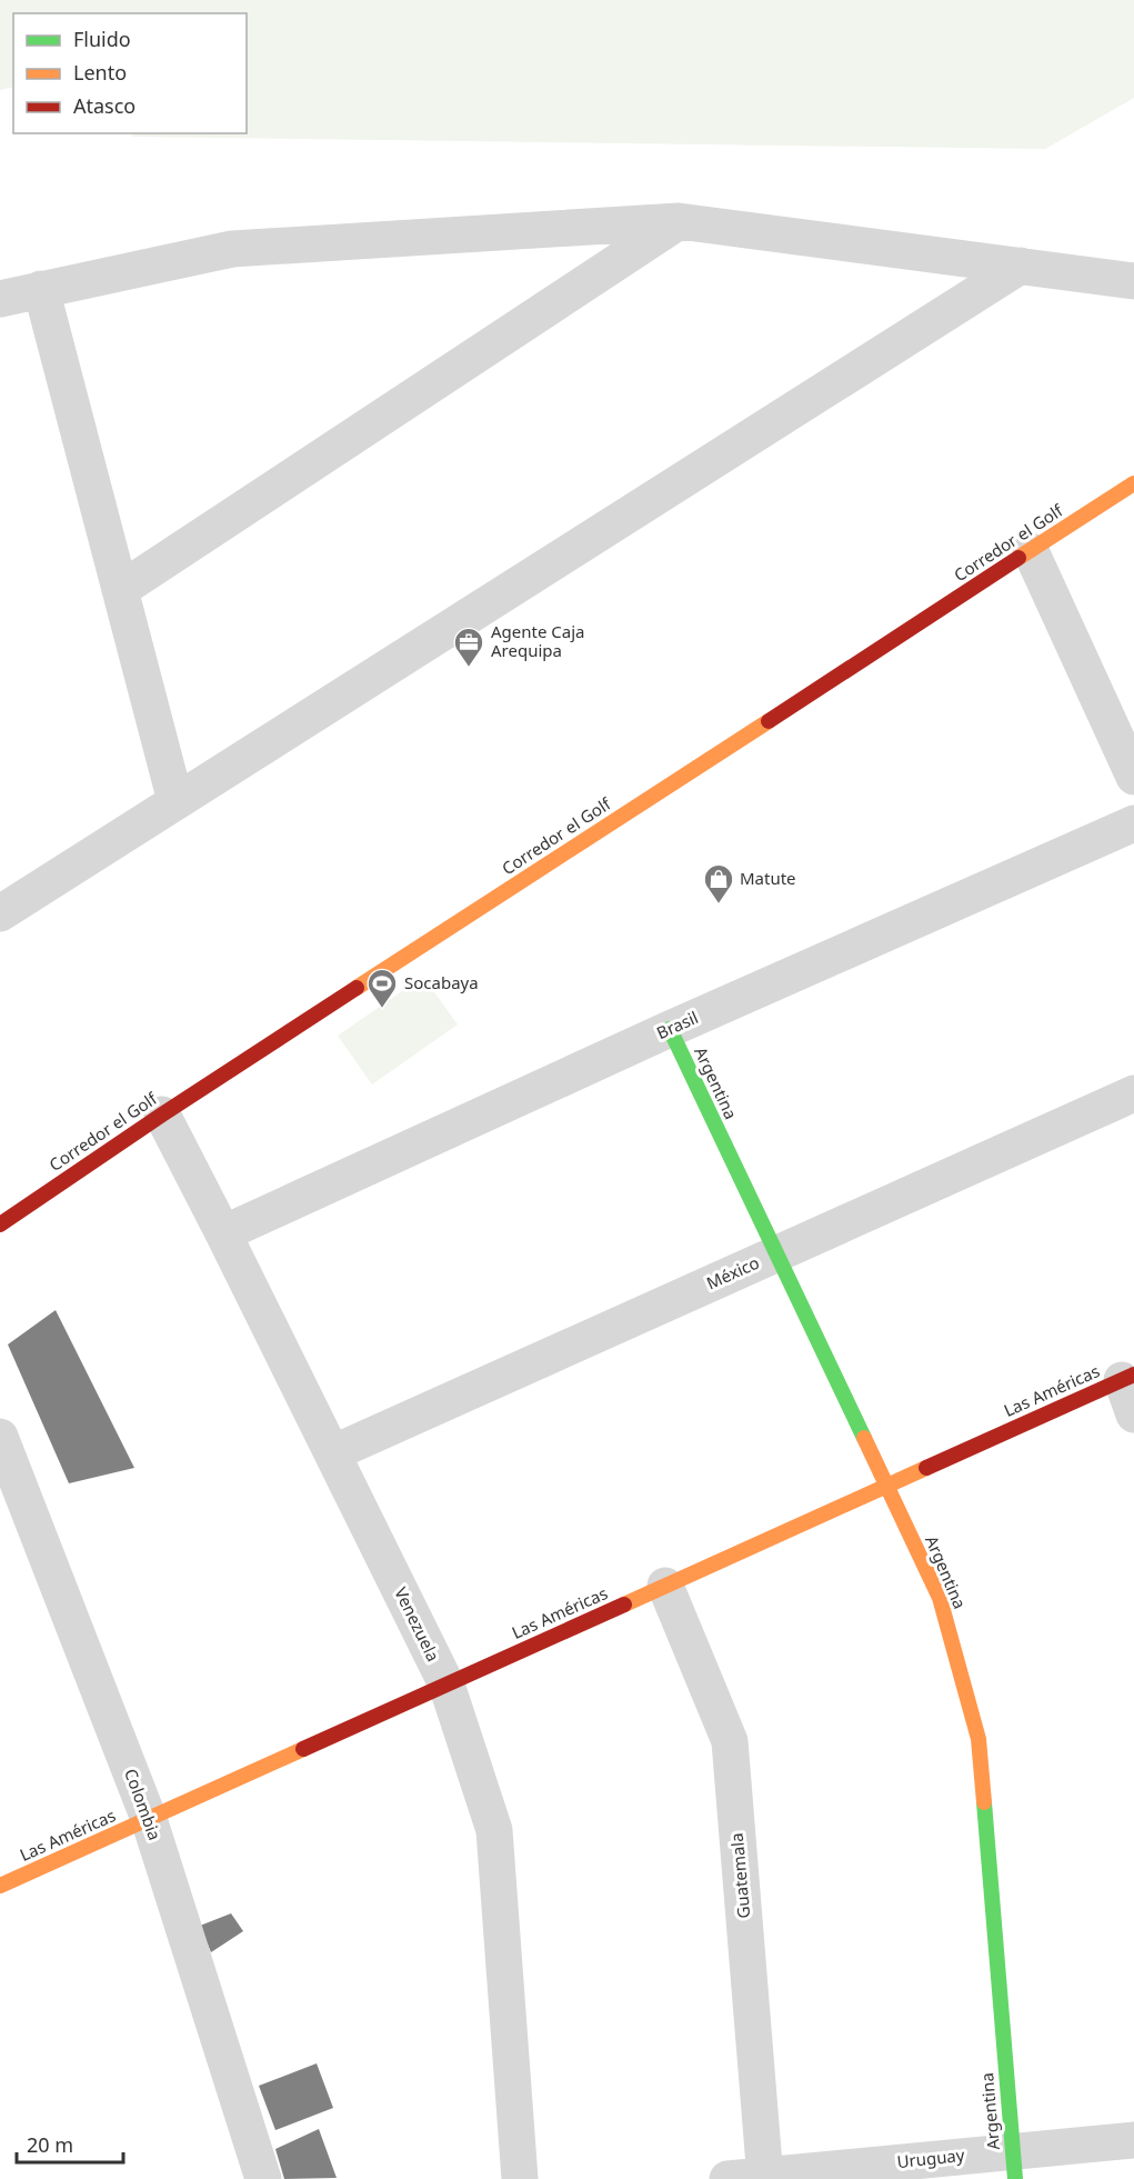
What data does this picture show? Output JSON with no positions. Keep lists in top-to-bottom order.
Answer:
{
  "streets": {
    "street": [
      "Corredor el Golf",
      "Brasil",
      "Argentina",
      "México",
      "Las Américas",
      "Venezuela",
      "Colombia",
      "Guatemala",
      "Uruguay"
    ]
  },
  "crossings": [
    ["Corredor el Golf", "Venezuela"],
    ["Brasil", "Argentina"],
    ["Brasil", "Venezuela"],
    ["Argentina", "México"],
    ["Argentina", "Las Américas"],
    ["Argentina", "Uruguay"],
    ["México", "Venezuela"],
    ["Las Américas", "Venezuela"],
    ["Las Américas", "Colombia"],
    ["Las Américas", "Guatemala"],
    ["Guatemala", "Uruguay"]
  ],
  "places": {
    "office": ["Agente Caja Arequipa"],
    "shop": ["Matute"],
    "sports": ["Socabaya"]
  },
  "legend": ["Fluido", "Lento", "Atasco"],
  "scale_bar": "20 m"
}
